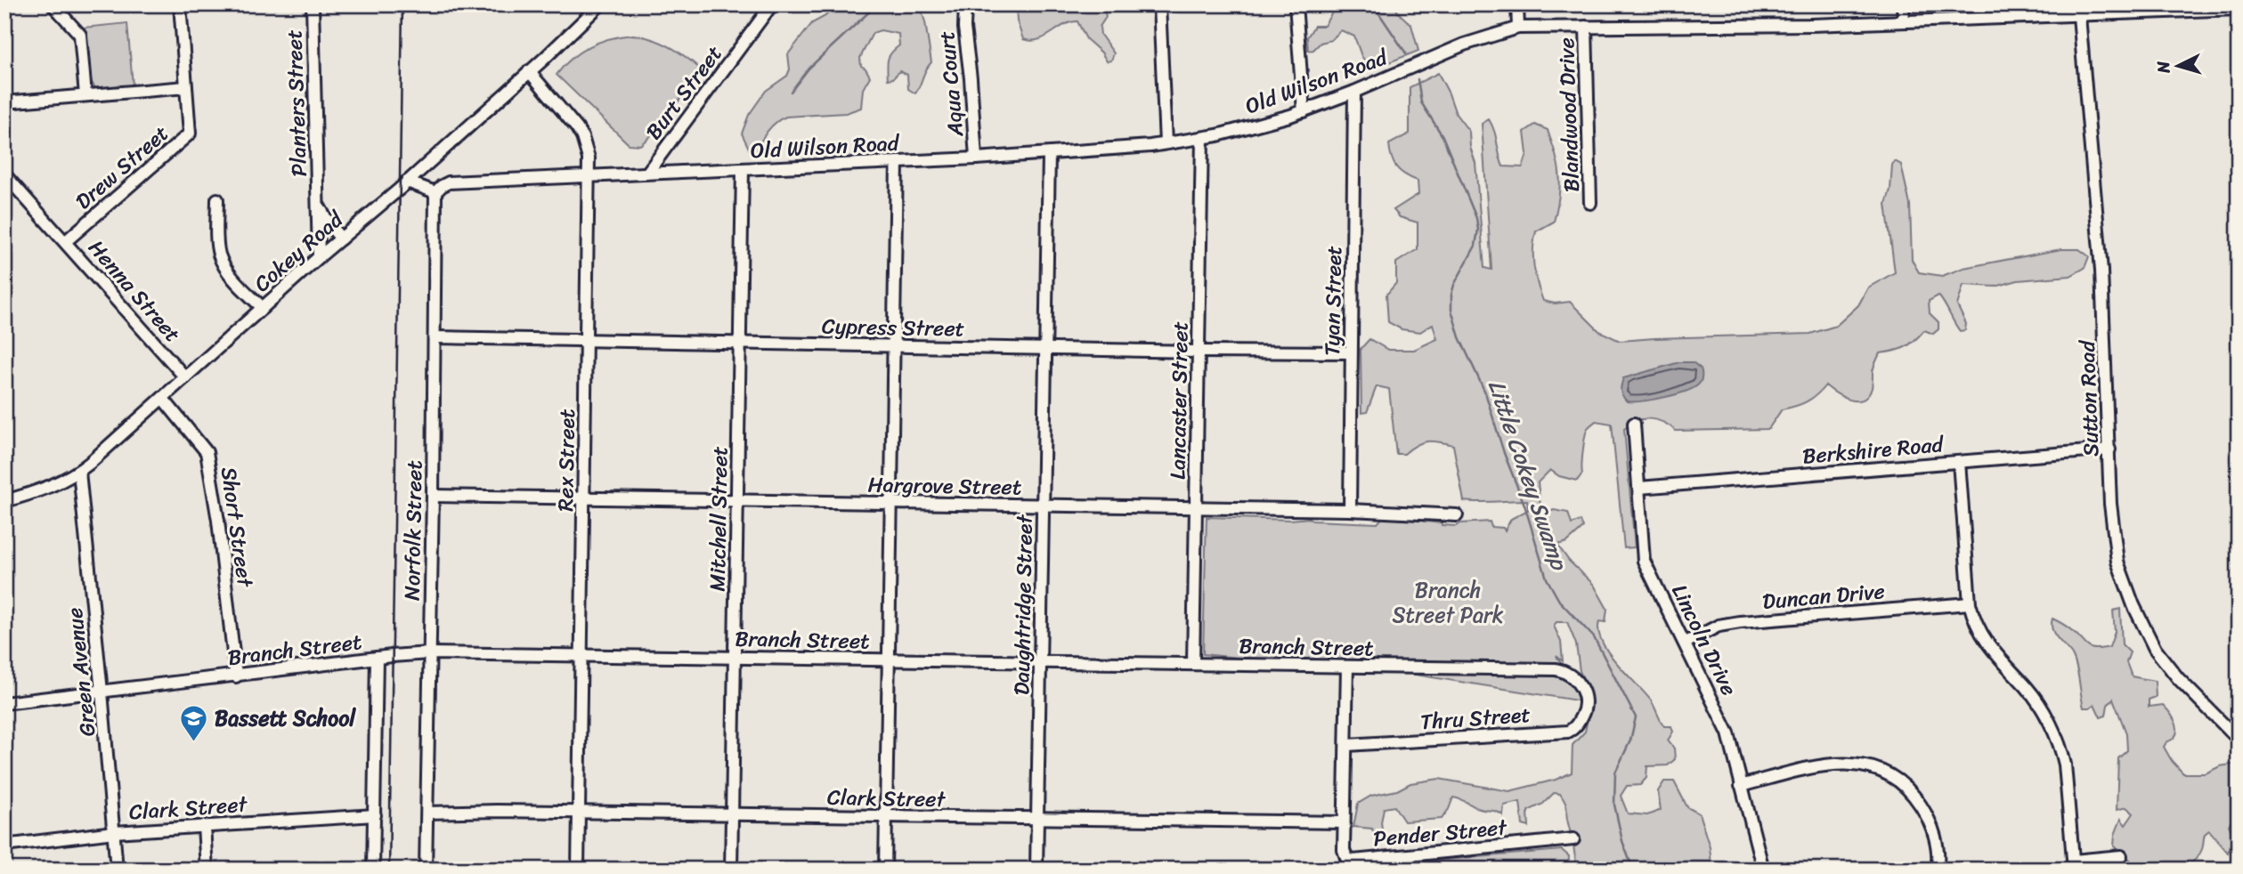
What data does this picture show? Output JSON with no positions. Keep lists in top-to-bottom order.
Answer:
{
  "streets": {
    "street": [
      "Old Wilson Road",
      "Aqua Court",
      "Burt Street",
      "Planters Street",
      "Blandwood Drive",
      "Drew Street",
      "Cokey Road",
      "Henna Street",
      "Tyan Street",
      "Cypress Street",
      "Sutton Road",
      "Lancaster Street",
      "Berkshire Road",
      "Rex Street",
      "Hargrove Street",
      "Mitchell Street",
      "Short Street",
      "Norfolk Street",
      "Duncan Drive",
      "Daughtridge Street",
      "Branch Street",
      "Lincoln Drive",
      "Green Avenue",
      "Thru Street",
      "Clark Street",
      "Pender Street"
    ]
  },
  "crossings": [
    ["Old Wilson Road", "Aqua Court"],
    ["Old Wilson Road", "Burt Street"],
    ["Old Wilson Road", "Blandwood Drive"],
    ["Old Wilson Road", "Tyan Street"],
    ["Old Wilson Road", "Sutton Road"],
    ["Old Wilson Road", "Lancaster Street"],
    ["Old Wilson Road", "Rex Street"],
    ["Old Wilson Road", "Mitchell Street"],
    ["Old Wilson Road", "Norfolk Street"],
    ["Old Wilson Road", "Daughtridge Street"],
    ["Planters Street", "Cokey Road"],
    ["Drew Street", "Henna Street"],
    ["Cokey Road", "Henna Street"],
    ["Cokey Road", "Rex Street"],
    ["Cokey Road", "Short Street"],
    ["Cokey Road", "Green Avenue"],
    ["Tyan Street", "Cypress Street"],
    ["Tyan Street", "Hargrove Street"],
    ["Cypress Street", "Lancaster Street"],
    ["Cypress Street", "Rex Street"],
    ["Cypress Street", "Mitchell Street"],
    ["Cypress Street", "Norfolk Street"],
    ["Cypress Street", "Daughtridge Street"],
    ["Sutton Road", "Berkshire Road"],
    ["Lancaster Street", "Hargrove Street"],
    ["Lancaster Street", "Branch Street"],
    ["Berkshire Road", "Lincoln Drive"],
    ["Rex Street", "Hargrove Street"],
    ["Rex Street", "Branch Street"],
    ["Rex Street", "Clark Street"],
    ["Hargrove Street", "Mitchell Street"],
    ["Hargrove Street", "Norfolk Street"],
    ["Hargrove Street", "Daughtridge Street"],
    ["Mitchell Street", "Branch Street"],
    ["Mitchell Street", "Clark Street"],
    ["Short Street", "Branch Street"],
    ["Norfolk Street", "Branch Street"],
    ["Norfolk Street", "Clark Street"],
    ["Duncan Drive", "Lincoln Drive"],
    ["Daughtridge Street", "Branch Street"],
    ["Daughtridge Street", "Clark Street"],
    ["Branch Street", "Green Avenue"],
    ["Branch Street", "Thru Street"],
    ["Green Avenue", "Clark Street"],
    ["Clark Street", "Pender Street"]
  ],
  "water": ["Little Cokey Swamp"],
  "parks": ["Branch Street Park"],
  "places": {
    "school or university": ["Bassett School"]
  },
  "north": "left"
}
